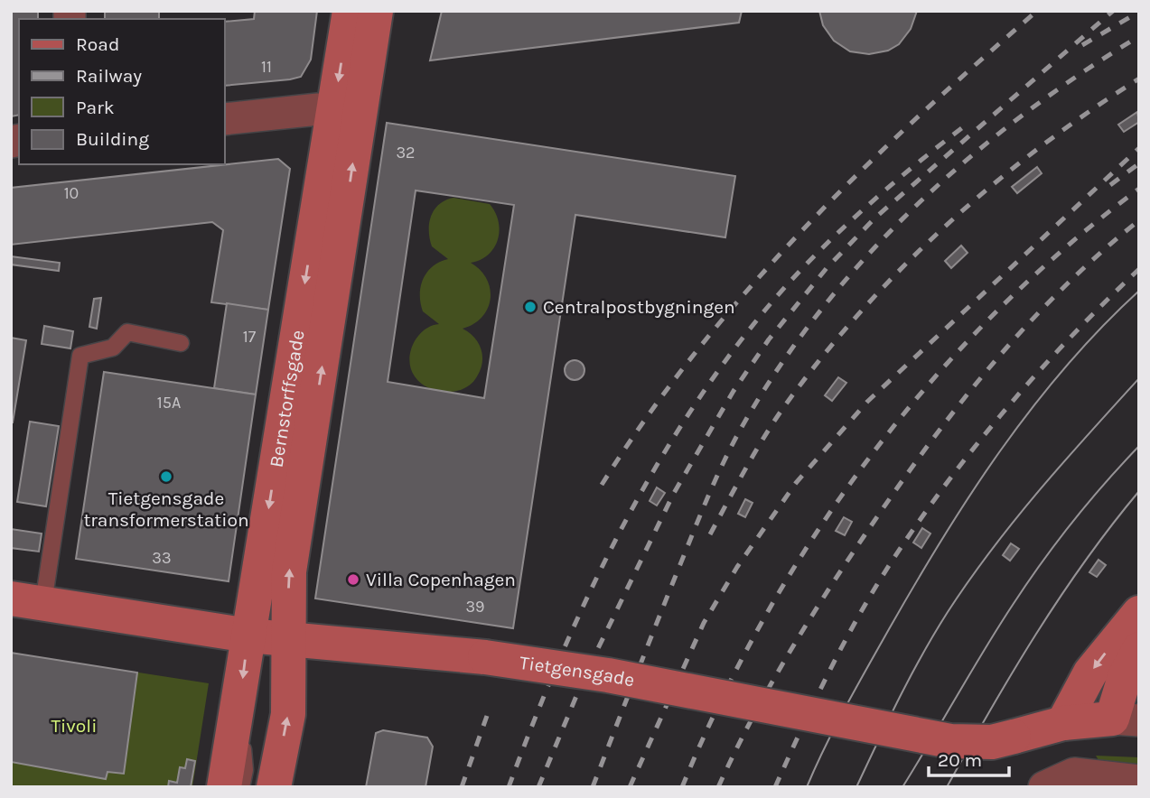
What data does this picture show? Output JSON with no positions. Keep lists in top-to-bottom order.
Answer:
{
  "streets": {
    "street": ["Bernstorffsgade", "Tietgensgade"]
  },
  "crossings": [
    ["Bernstorffsgade", "Tietgensgade"]
  ],
  "parks": ["Tivoli"],
  "places": ["Centralpostbygningen", "Tietgensgade transformerstation", "Villa Copenhagen"],
  "house_numbers": [
    "11",
    "32",
    "10",
    "17",
    "15A",
    "33",
    "39"
  ],
  "legend": [
    "Road",
    "Railway",
    "Park",
    "Building"
  ],
  "scale_bar": "20 m"
}
